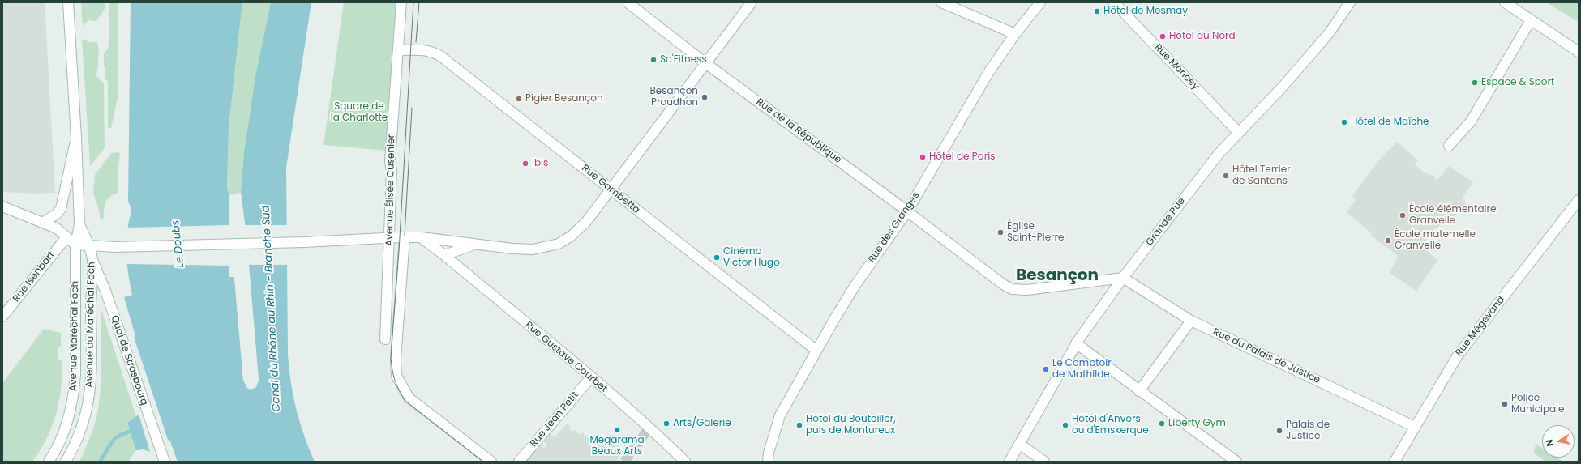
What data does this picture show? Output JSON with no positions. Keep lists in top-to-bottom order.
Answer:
{
  "streets": {
    "street": [
      "Rue Moncey",
      "Rue de la République",
      "Rue Gambetta",
      "Avenue Élisée Cusenier",
      "Grande Rue",
      "Rue des Granges",
      "Rue Isenbart",
      "Avenue du Maréchal Foch",
      "Rue Mégevand",
      "Avenue Maréchal Foch",
      "Rue du Palais de Justice",
      "Rue Gustave Courbet",
      "Quai de Strasbourg",
      "Rue Jean Petit"
    ]
  },
  "crossings": [
    ["Rue Moncey", "Grande Rue"],
    ["Rue de la République", "Grande Rue"],
    ["Rue de la République", "Rue des Granges"],
    ["Rue de la République", "Rue du Palais de Justice"],
    ["Rue Gambetta", "Avenue Élisée Cusenier"],
    ["Rue Gambetta", "Rue des Granges"],
    ["Grande Rue", "Rue du Palais de Justice"],
    ["Avenue du Maréchal Foch", "Avenue Maréchal Foch"],
    ["Avenue du Maréchal Foch", "Quai de Strasbourg"],
    ["Rue Mégevand", "Rue du Palais de Justice"],
    ["Rue Gustave Courbet", "Rue Jean Petit"]
  ],
  "districts": ["Besançon"],
  "water": ["Le Doubs", "Canal du Rhône au Rhin - Branche Sud"],
  "parks": ["Square de la Charlotte"],
  "places": [
    "Hôtel de Mesmay",
    "Hôtel du Nord",
    "So'Fitness",
    "Espace & Sport",
    "Besançon Proudhon",
    "Pigier Besançon",
    "Hôtel de Maîche",
    "Hôtel de Paris",
    "Ibis",
    "Hôtel Terrier de Santans",
    "École élémentaire Granvelle",
    "Église Saint-Pierre",
    "École maternelle Granvelle",
    "Cinéma Victor Hugo",
    "Le Comptoir de Mathilde",
    "Police Municipale",
    "Arts/Galerie",
    "Liberty Gym",
    "Hôtel du Bouteiller, puis de Montureux",
    "Hôtel d'Anvers ou d'Emskerque",
    "Mégarama Beaux Arts",
    "Palais de Justice"
  ],
  "north": "left"
}
